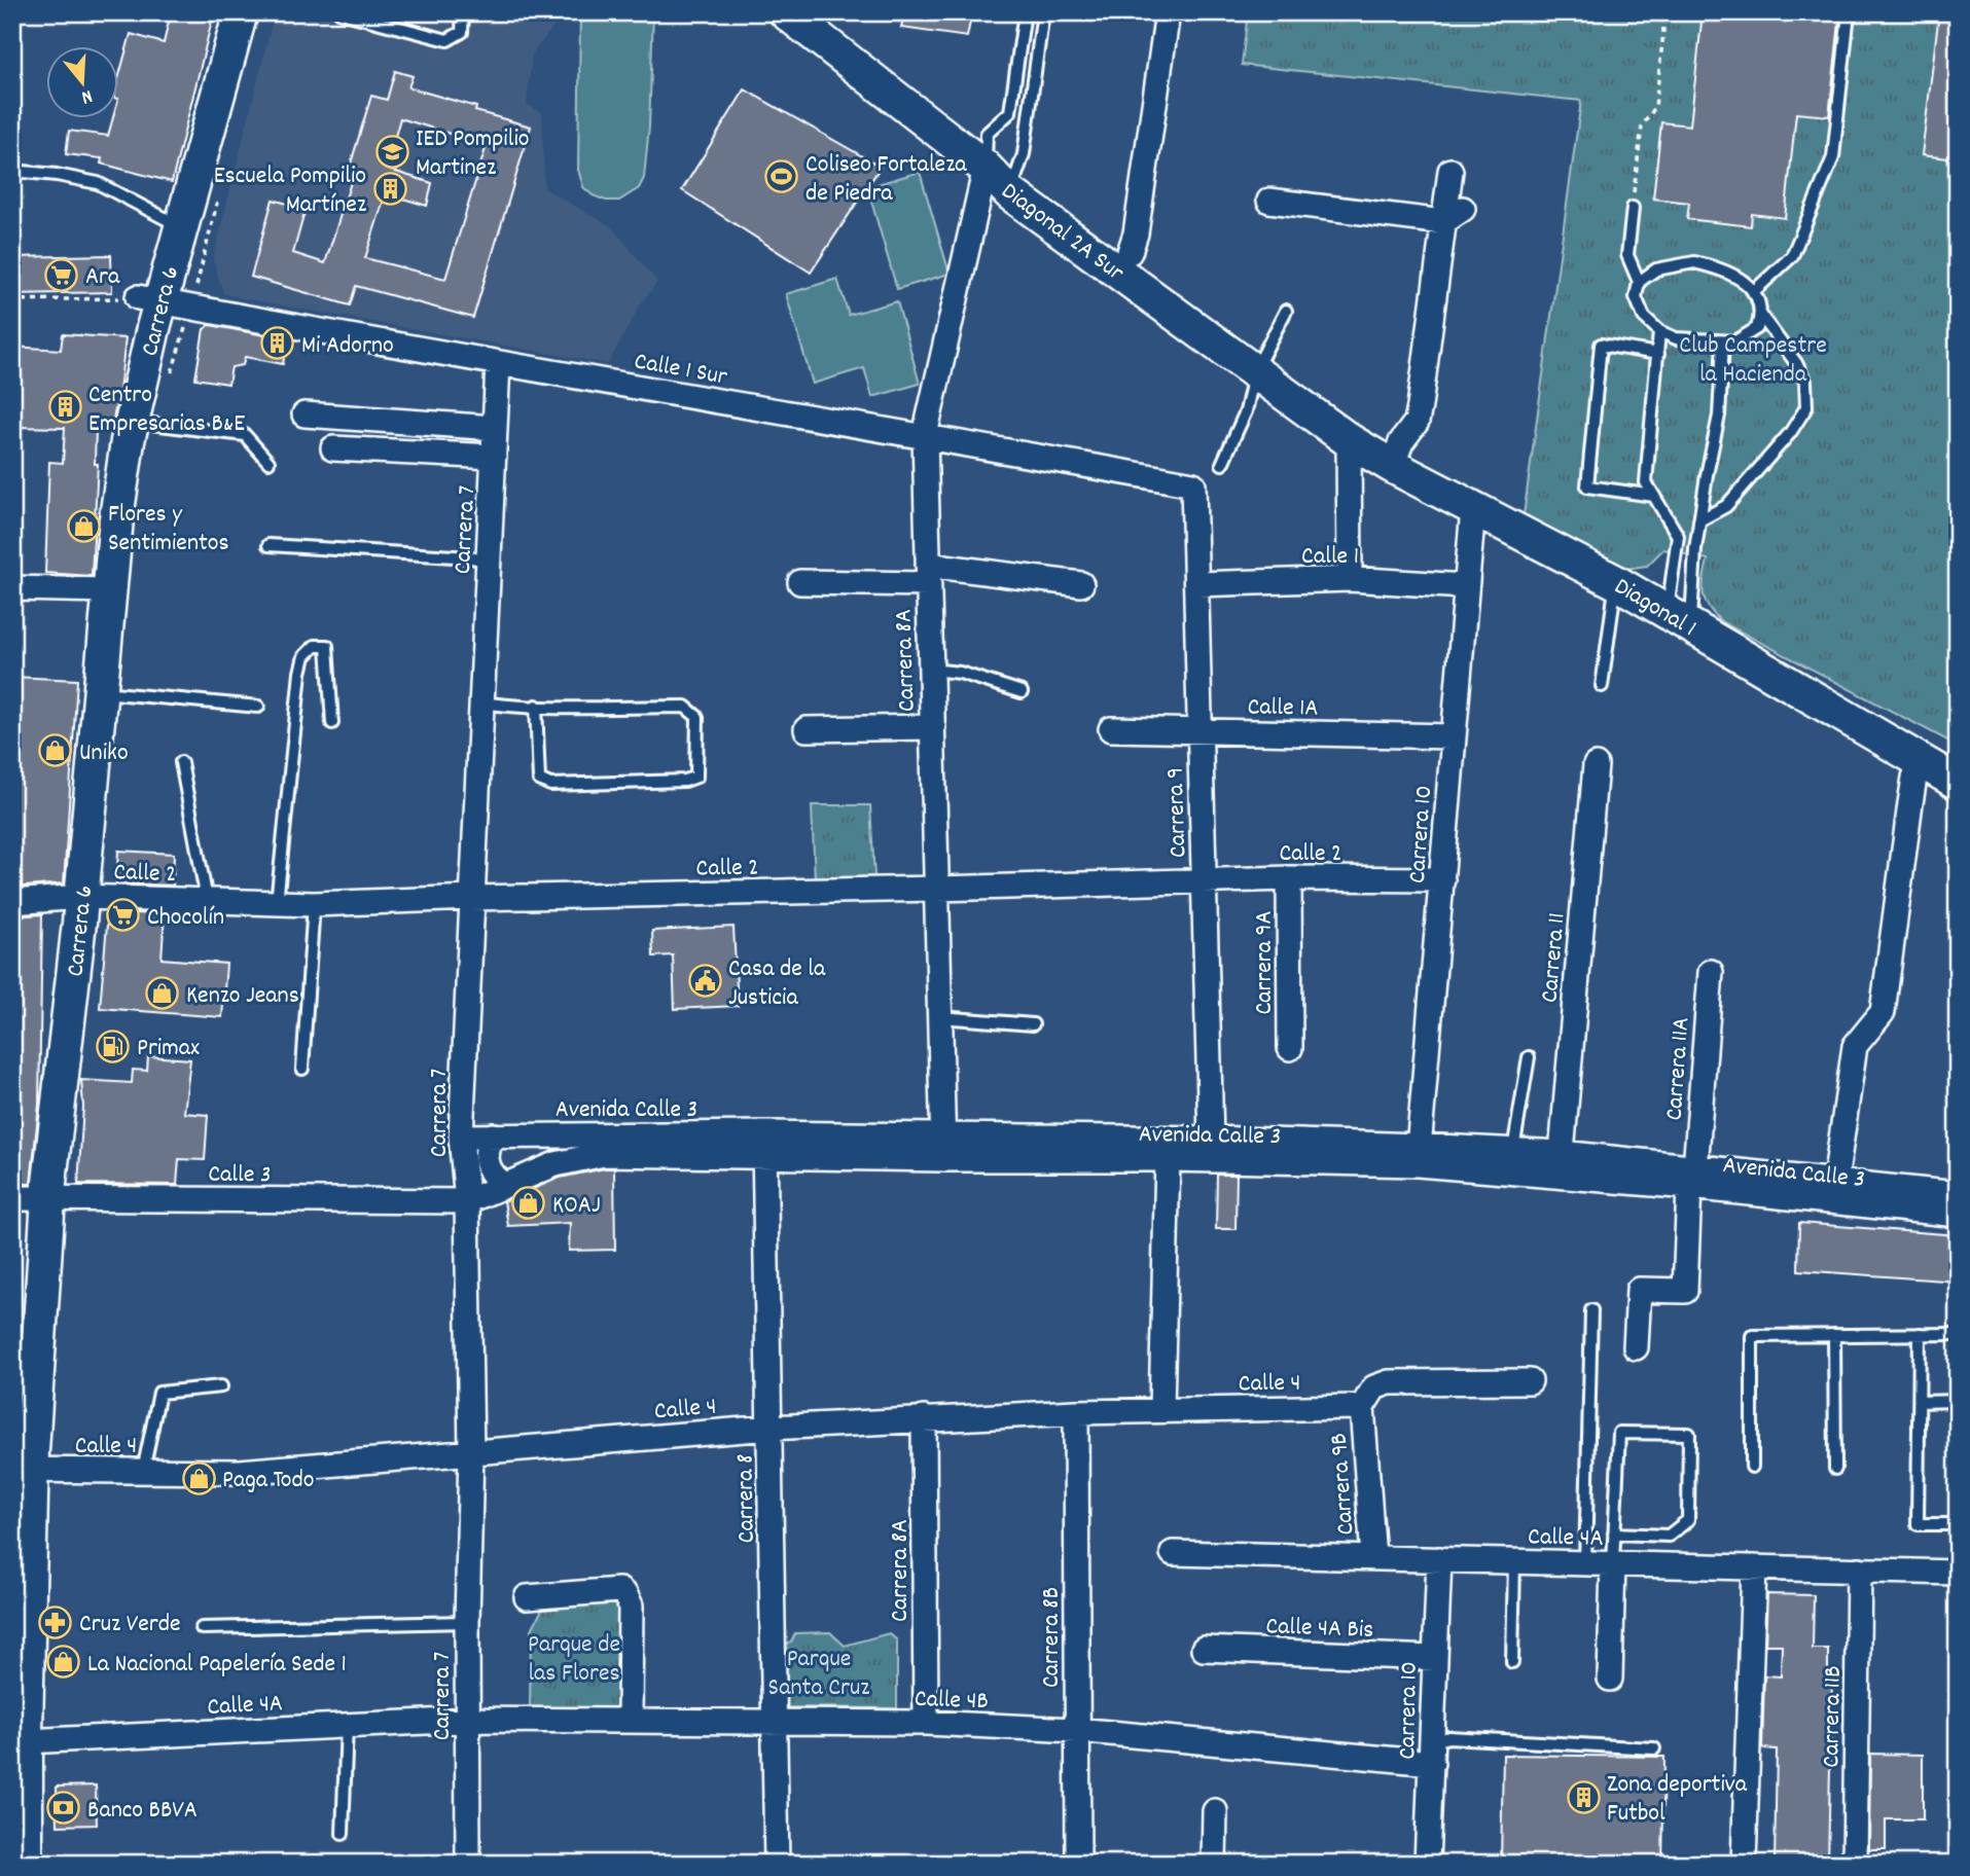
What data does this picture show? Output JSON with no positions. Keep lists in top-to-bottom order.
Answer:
{
  "streets": {
    "main road": ["Diagonal 2A Sur", "Carrera 6", "Diagonal 1"],
    "street": [
      "Calle 1 Sur",
      "Carrera 7",
      "Calle 1",
      "Carrera 8A",
      "Calle 1A",
      "Carrera 9",
      "Carrera 10",
      "Calle 2",
      "Carrera 11",
      "Carrera 9A",
      "Carrera 11A",
      "Avenida Calle 3",
      "Calle 3",
      "Calle 4",
      "Carrera 9B",
      "Carrera 8",
      "Calle 4A",
      "Calle 4A Bis",
      "Carrera 8B",
      "Calle 4B",
      "Carrera 11B"
    ]
  },
  "crossings": [
    ["Diagonal 2A Sur", "Diagonal 1"],
    ["Diagonal 2A Sur", "Carrera 8A"],
    ["Carrera 6", "Calle 1 Sur"],
    ["Carrera 6", "Calle 2"],
    ["Carrera 6", "Calle 3"],
    ["Carrera 6", "Calle 4"],
    ["Carrera 6", "Calle 4A"],
    ["Calle 1 Sur", "Carrera 7"],
    ["Calle 1 Sur", "Carrera 8A"],
    ["Calle 1 Sur", "Carrera 9"],
    ["Carrera 7", "Calle 2"],
    ["Carrera 7", "Avenida Calle 3"],
    ["Carrera 7", "Calle 3"],
    ["Carrera 7", "Calle 4"],
    ["Carrera 7", "Calle 4A"],
    ["Carrera 7", "Calle 4B"],
    ["Calle 1", "Carrera 9"],
    ["Calle 1", "Carrera 10"],
    ["Diagonal 1", "Carrera 10"],
    ["Carrera 8A", "Calle 2"],
    ["Carrera 8A", "Avenida Calle 3"],
    ["Carrera 8A", "Calle 4"],
    ["Carrera 8A", "Calle 4B"],
    ["Calle 1A", "Carrera 9"],
    ["Calle 1A", "Carrera 10"],
    ["Carrera 9", "Calle 2"],
    ["Carrera 9", "Avenida Calle 3"],
    ["Carrera 10", "Calle 2"],
    ["Carrera 10", "Avenida Calle 3"],
    ["Carrera 10", "Calle 4A"],
    ["Carrera 10", "Calle 4A Bis"],
    ["Carrera 10", "Calle 4B"],
    ["Calle 2", "Carrera 9A"],
    ["Carrera 11", "Avenida Calle 3"],
    ["Carrera 11A", "Avenida Calle 3"],
    ["Avenida Calle 3", "Calle 3"],
    ["Avenida Calle 3", "Carrera 8"],
    ["Calle 4", "Carrera 9B"],
    ["Calle 4", "Carrera 8"],
    ["Calle 4", "Carrera 8B"],
    ["Carrera 9B", "Calle 4A"],
    ["Carrera 8", "Calle 4B"],
    ["Calle 4A", "Calle 4B"],
    ["Calle 4A", "Carrera 11B"],
    ["Carrera 8B", "Calle 4B"]
  ],
  "parks": ["Club Campestre la Hacienda", "Parque de las Flores", "Parque Santa Cruz"],
  "places": {
    "school or university": ["IED Pompilio Martinez"],
    "sports": ["Coliseo Fortaleza de Piedra"],
    "building": [
      "Escuela Pompilio Martínez",
      "Mi Adorno",
      "Centro Empresarias B&E",
      "Zona deportiva Futbol"
    ],
    "supermarket": ["Ara", "Chocolín"],
    "shop": [
      "Flores y Sentimientos",
      "Uniko",
      "Kenzo Jeans",
      "KOAJ",
      "Paga Todo",
      "La Nacional Papelería Sede 1"
    ],
    "public building": ["Casa de la Justicia"],
    "fuel station": ["Primax"],
    "pharmacy": ["Cruz Verde"],
    "bank": ["Banco BBVA"]
  },
  "north": "bottom"
}
